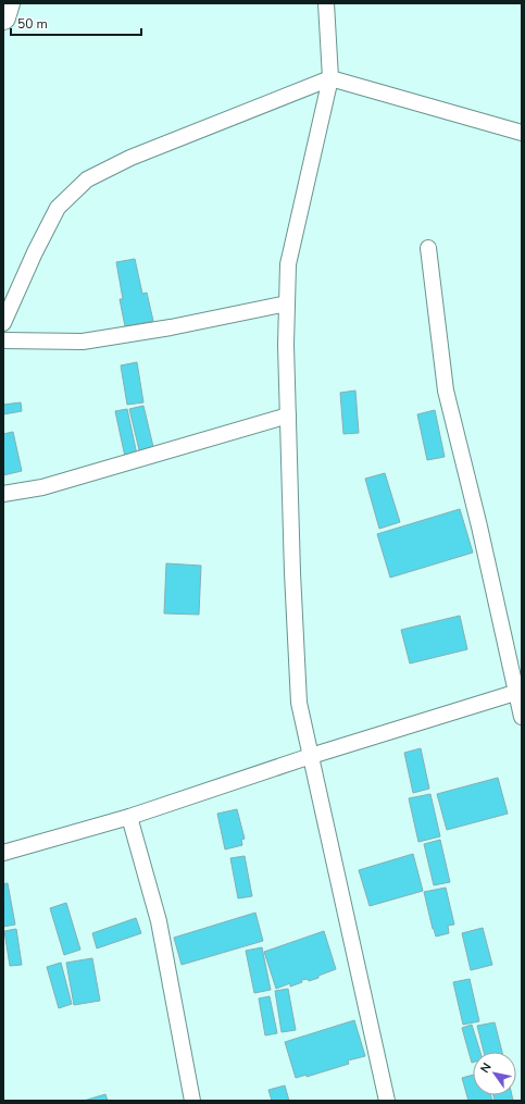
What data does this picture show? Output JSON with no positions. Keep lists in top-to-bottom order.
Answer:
{
  "scale_bar": "50 m",
  "north": "top left"
}
